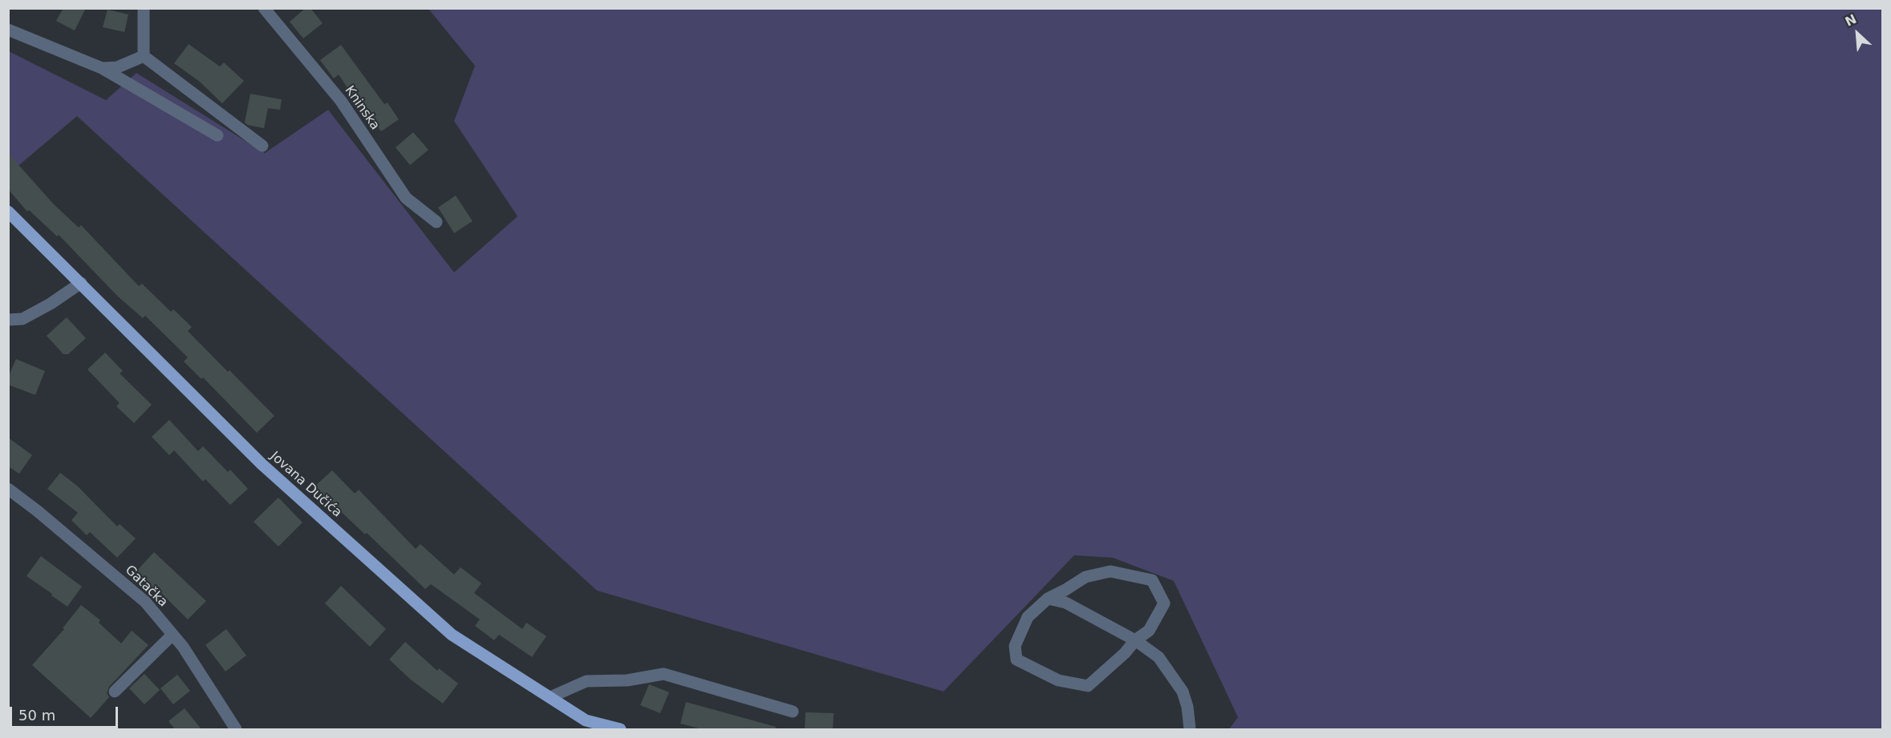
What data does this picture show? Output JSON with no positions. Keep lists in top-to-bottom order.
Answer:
{
  "streets": {
    "main road": ["Jovana Dučića"],
    "street": ["Kninska", "Gatačka"]
  },
  "scale_bar": "50 m",
  "north": "top left"
}
